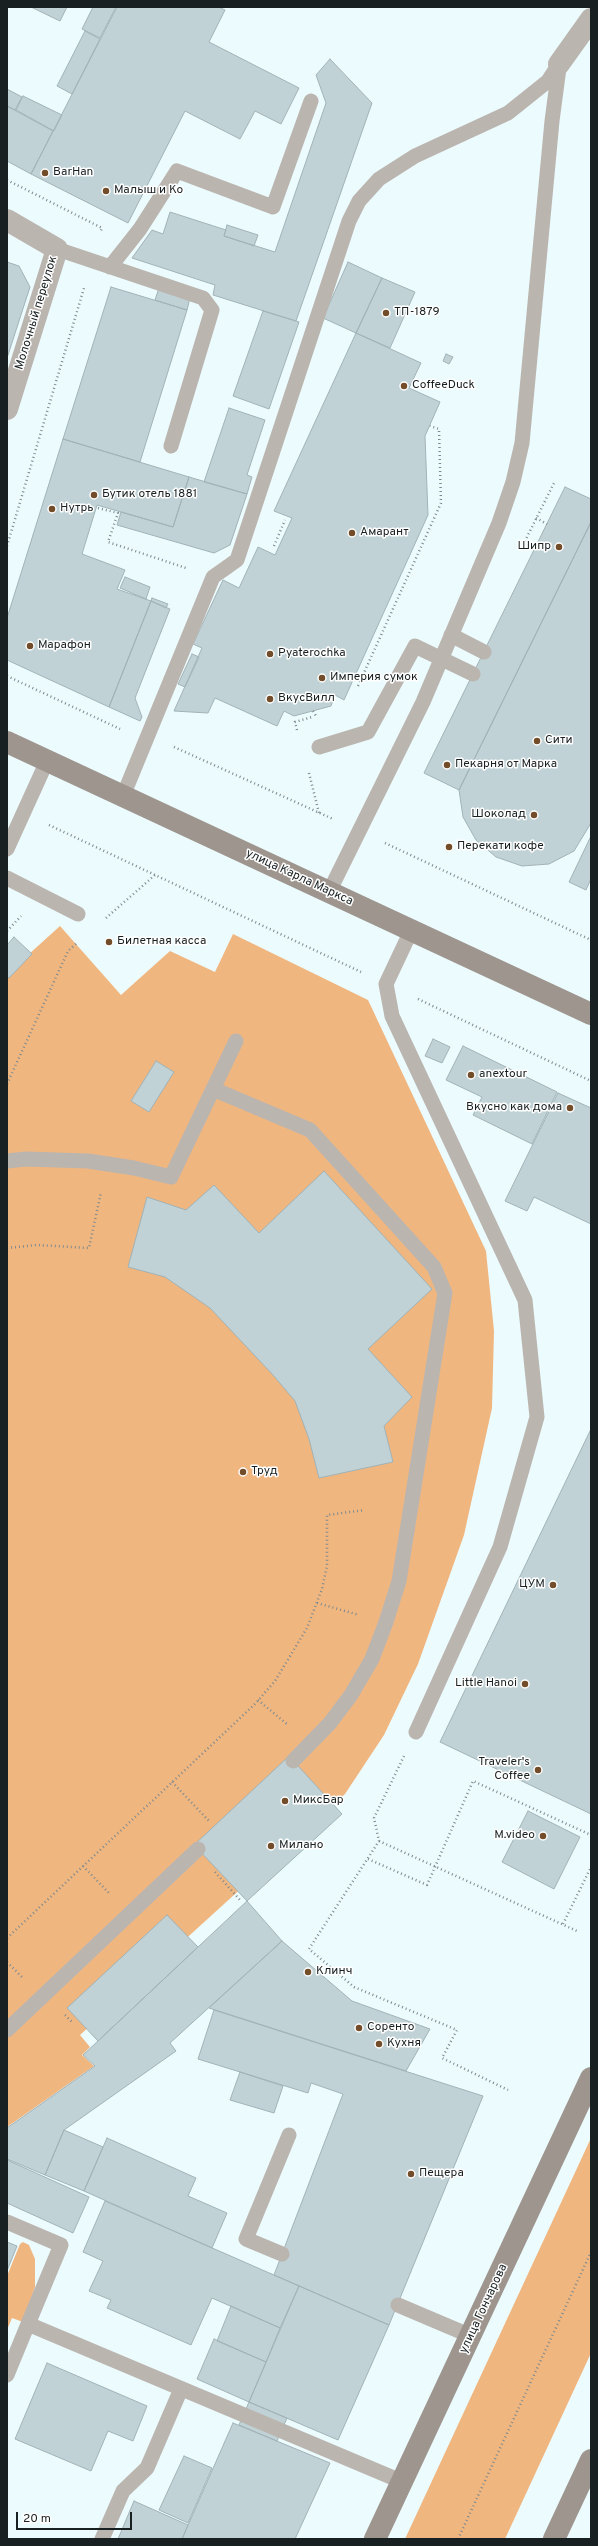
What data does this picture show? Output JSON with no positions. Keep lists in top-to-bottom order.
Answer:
{
  "streets": {
    "main road": ["улица Карла Маркса", "улица Гончарова"],
    "street": ["Молочный переулок"]
  },
  "places": [
    "BarHan",
    "Малыш и Ко",
    "ТП-1879",
    "CoffeeDuck",
    "Бутик отель 1881",
    "Нутрь",
    "Амарант",
    "Шипр",
    "Марафон",
    "Pyaterochka",
    "Империя сумок",
    "ВкусВилл",
    "Сити",
    "Пекарня от Марка",
    "Шоколад",
    "Перекати кофе",
    "Билетная касса",
    "anextour",
    "Вкусно как дома",
    "Труд",
    "ЦУМ",
    "Little Hanoi",
    "Traveler's Coffee",
    "МиксБар",
    "M.video",
    "Милано",
    "Клинч",
    "Соренто",
    "Кухня",
    "Пещера"
  ],
  "scale_bar": "20 m"
}
